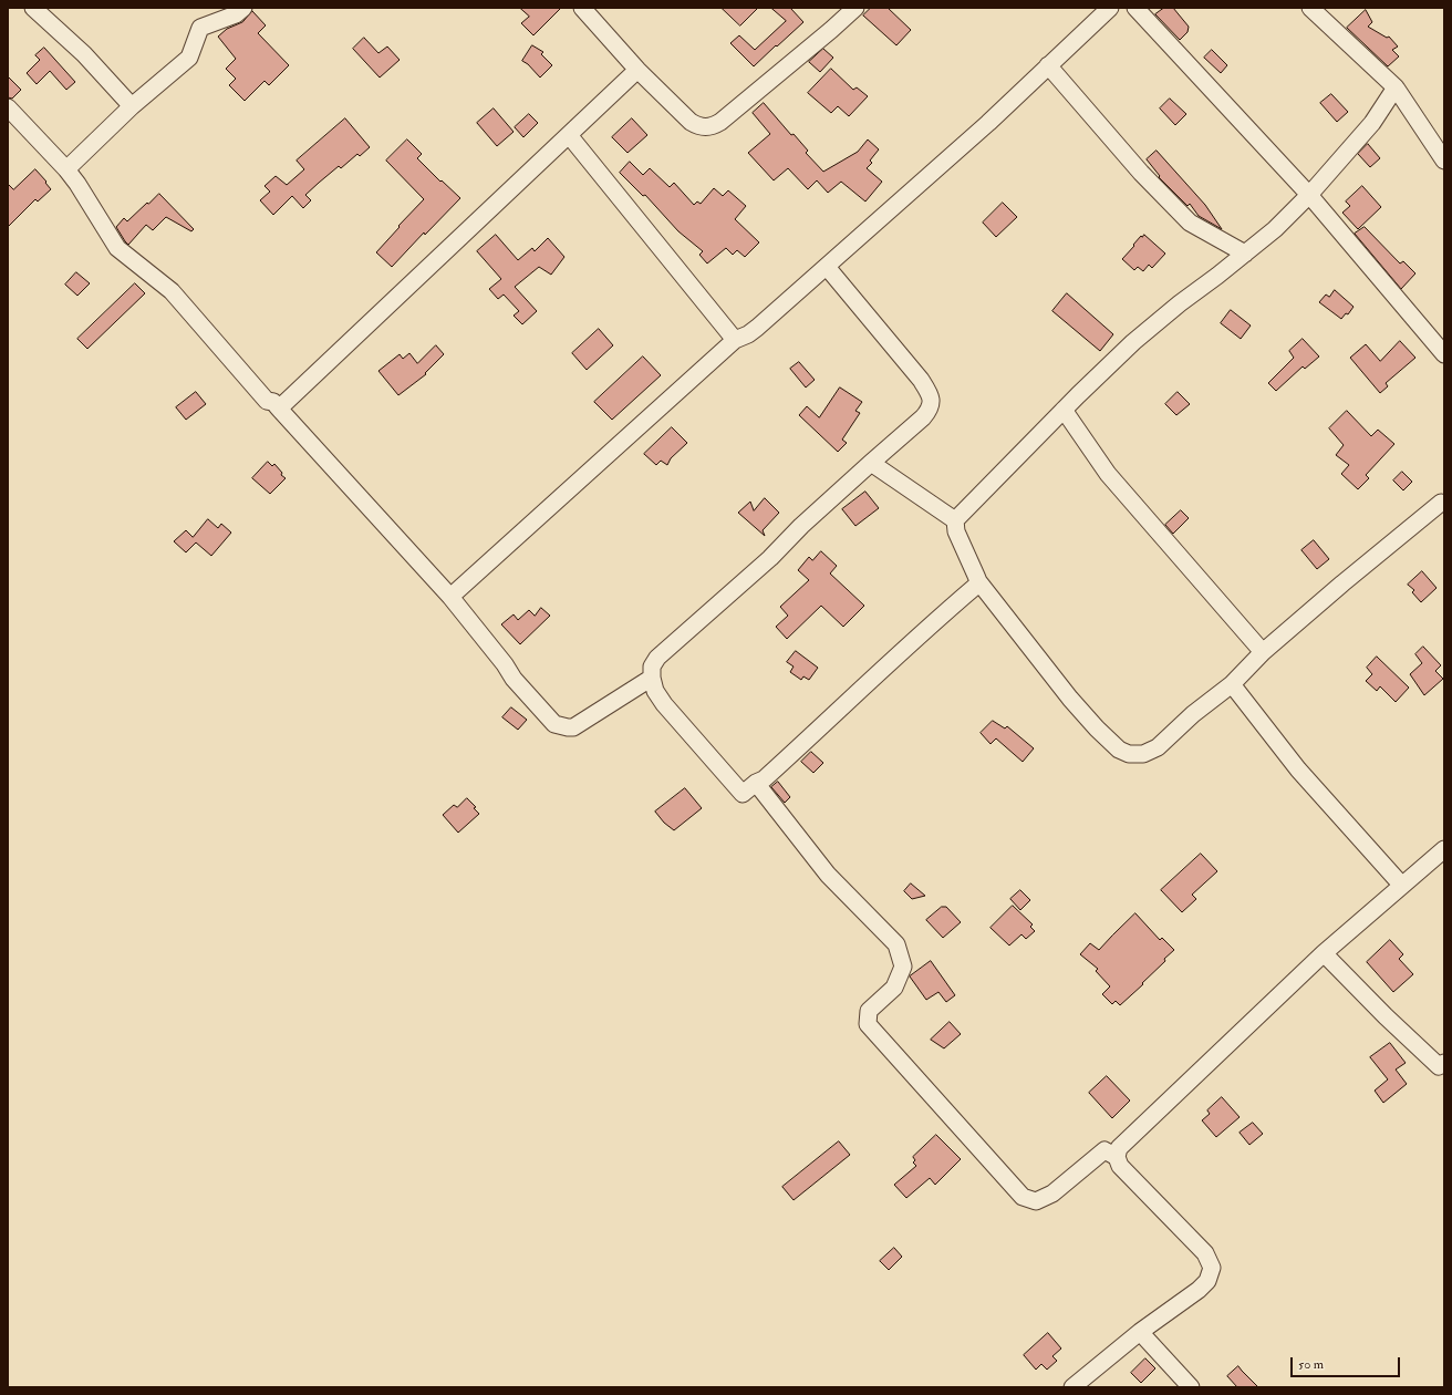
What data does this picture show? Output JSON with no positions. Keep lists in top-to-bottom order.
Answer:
{
  "scale_bar": "50 m"
}
